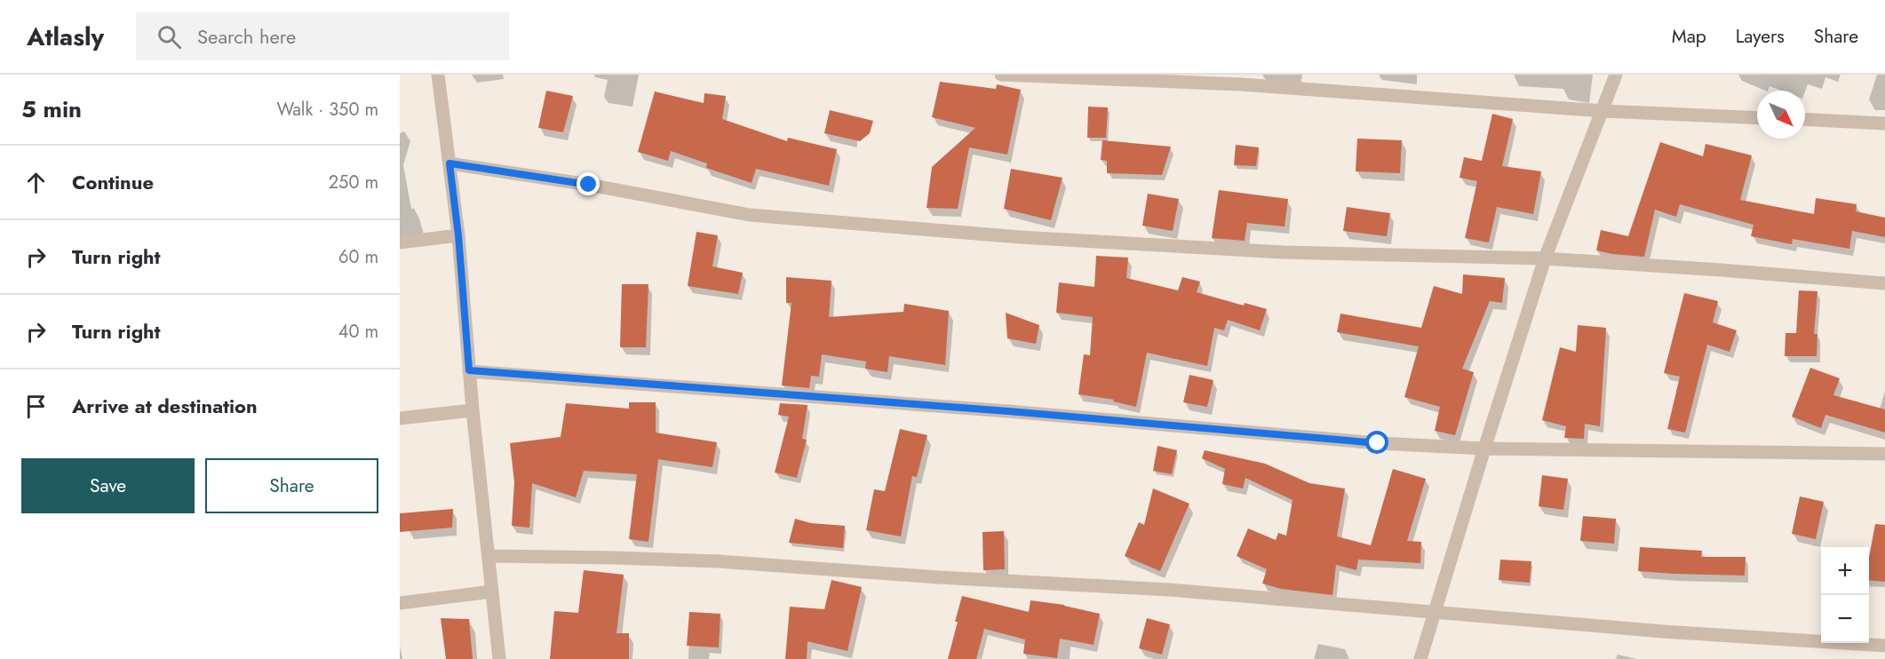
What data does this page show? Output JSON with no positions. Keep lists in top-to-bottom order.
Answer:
{
  "north": "bottom right",
  "page": {
    "header": "Atlasly",
    "search": "Search here",
    "nav": ["Map", "Layers", "Share"],
    "heading": ["5 min", "Walk · 350 m"],
    "list": [
      ["Continue", "250 m"],
      ["Turn right", "60 m"],
      ["Turn right", "40 m"],
      "Arrive at destination"
    ],
    "buttons": ["Save", "Share"],
    "map_buttons": ["+", "−"]
  }
}
